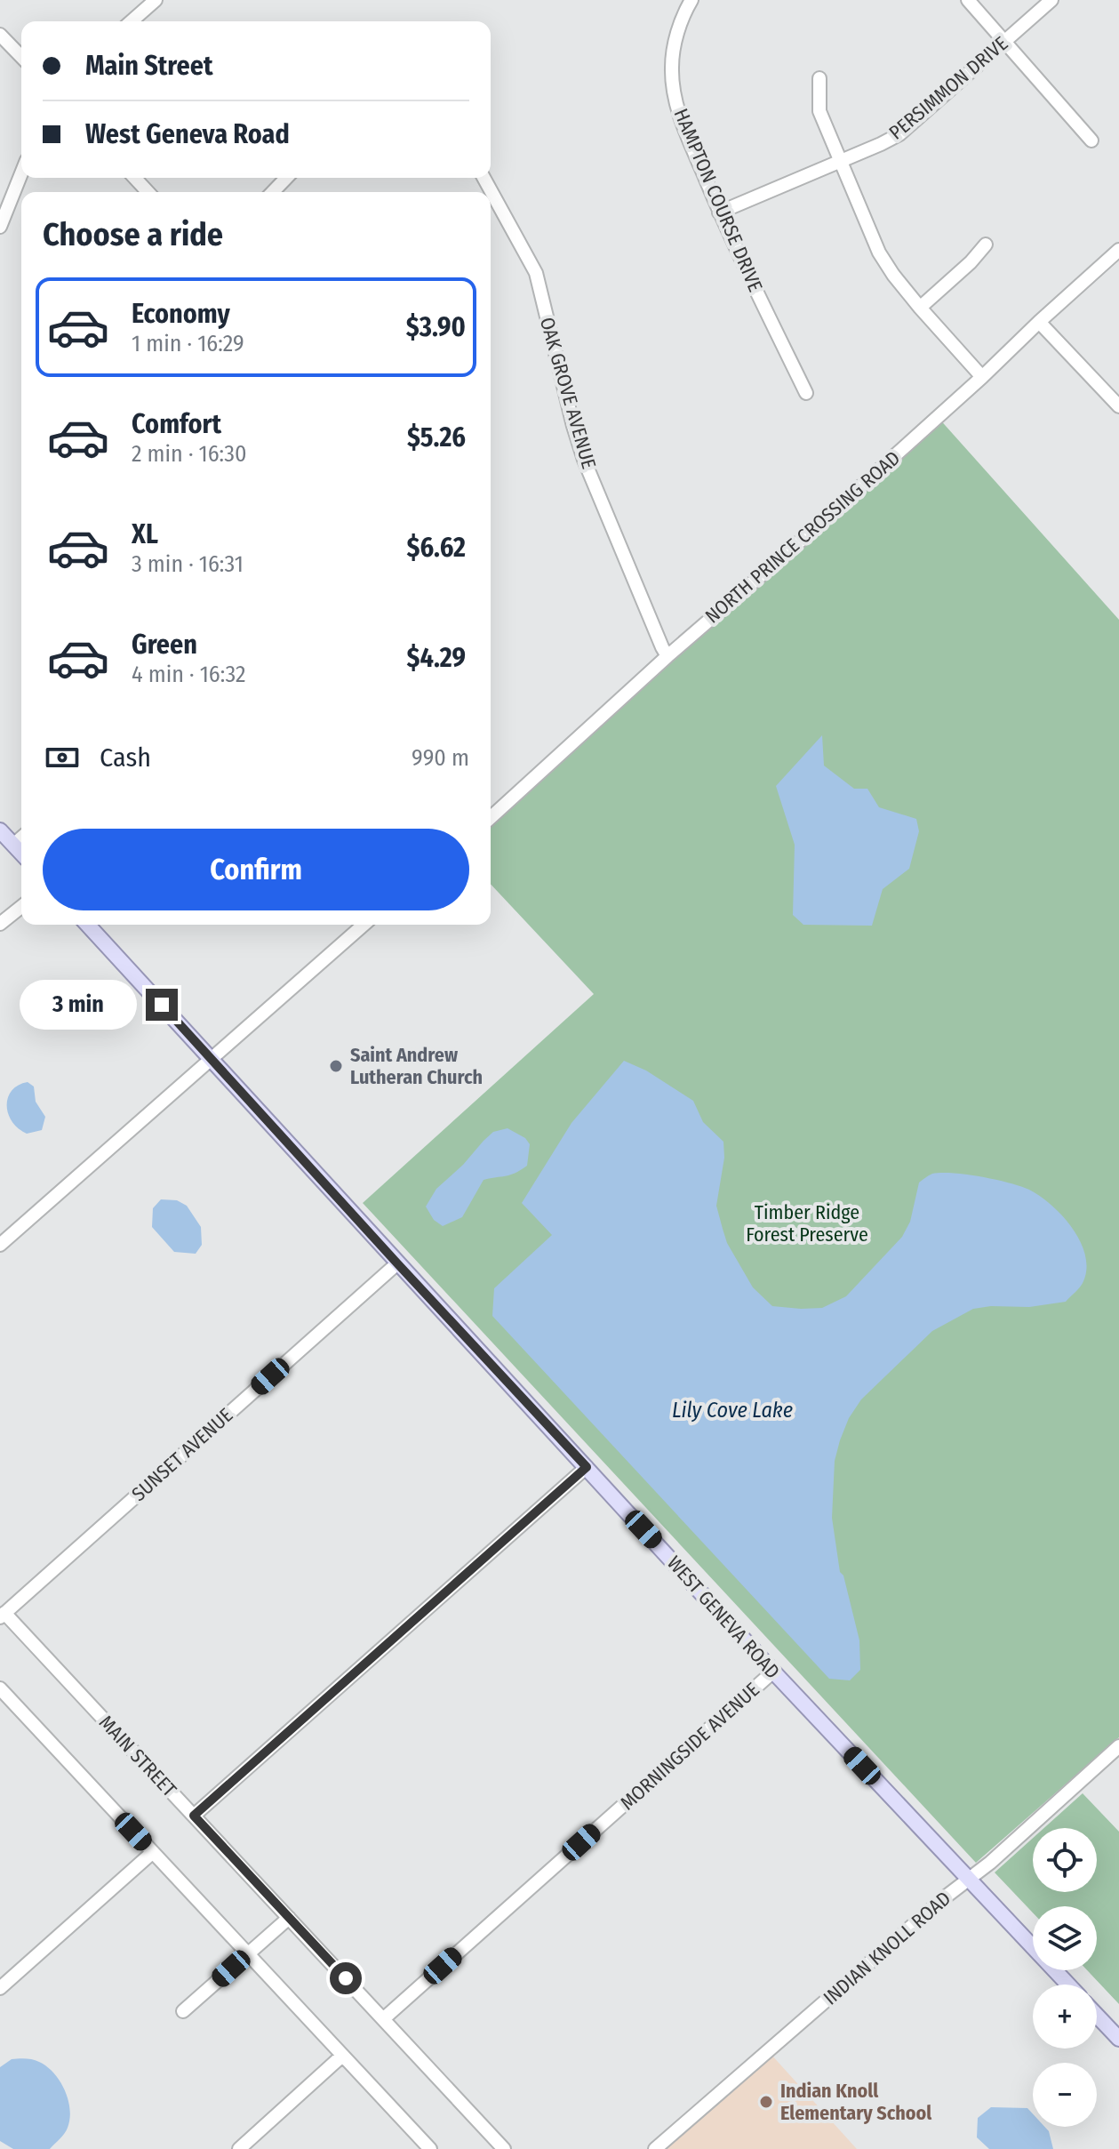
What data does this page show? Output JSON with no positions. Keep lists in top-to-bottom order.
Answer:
{
  "streets": {
    "main road": ["WEST GENEVA ROAD"],
    "street": [
      "PERSIMMON DRIVE",
      "HAMPTON COURSE DRIVE",
      "OAK GROVE AVENUE",
      "NORTH PRINCE CROSSING ROAD",
      "SUNSET AVENUE",
      "MORNINGSIDE AVENUE",
      "MAIN STREET",
      "INDIAN KNOLL ROAD"
    ]
  },
  "crossings": [
    ["PERSIMMON DRIVE", "HAMPTON COURSE DRIVE"],
    ["OAK GROVE AVENUE", "NORTH PRINCE CROSSING ROAD"],
    ["SUNSET AVENUE", "WEST GENEVA ROAD"],
    ["SUNSET AVENUE", "MAIN STREET"],
    ["WEST GENEVA ROAD", "MORNINGSIDE AVENUE"],
    ["WEST GENEVA ROAD", "INDIAN KNOLL ROAD"],
    ["MORNINGSIDE AVENUE", "MAIN STREET"]
  ],
  "water": ["Lily Cove Lake"],
  "parks": ["Timber Ridge Forest Preserve"],
  "places": ["Saint Andrew Lutheran Church", "Indian Knoll Elementary School"],
  "page": {
    "banner": ["Main Street", "West Geneva Road"],
    "heading": "Choose a ride",
    "list": [
      {
        "name": "Economy",
        "note": "1 min · 16:29",
        "value": "$3.90"
      },
      {
        "name": "Comfort",
        "note": "2 min · 16:30",
        "value": "$5.26"
      },
      {
        "name": "XL",
        "note": "3 min · 16:31",
        "value": "$6.62"
      },
      {
        "name": "Green",
        "note": "4 min · 16:32",
        "value": "$4.29"
      }
    ],
    "pay": ["Cash", "990 m"],
    "buttons": "Confirm",
    "bubble": "3 min",
    "map_buttons": ["+", "−"]
  }
}
